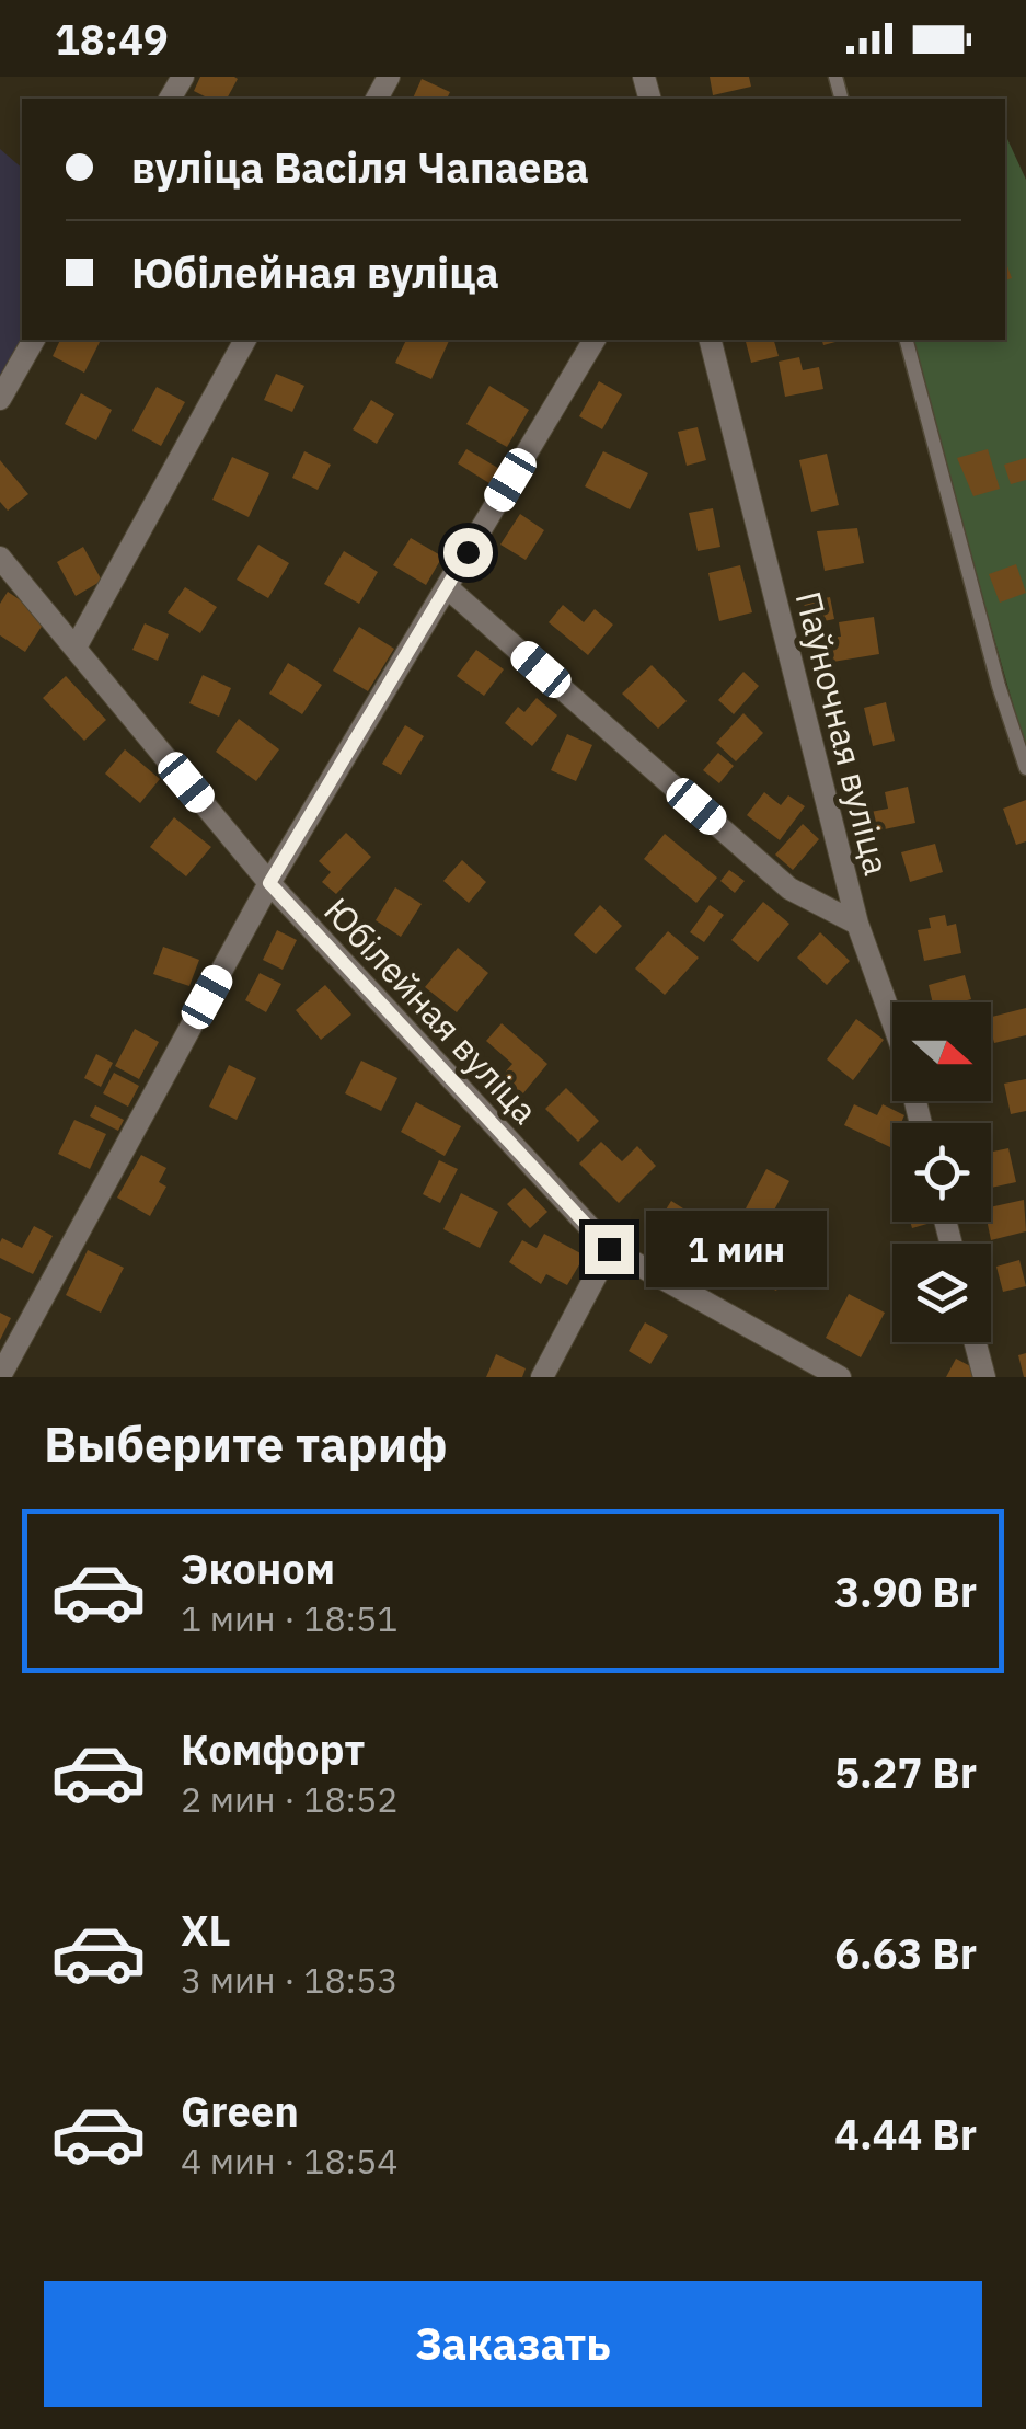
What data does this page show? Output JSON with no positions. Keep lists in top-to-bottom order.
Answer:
{
  "streets": {
    "street": ["Паўночная вуліца", "Юбілейная вуліца"]
  },
  "north": "right",
  "page": {
    "status": "18:49",
    "banner": ["вуліца Васіля Чапаева", "Юбілейная вуліца"],
    "bubble": "1 мин",
    "heading": "Выберите тариф",
    "list": [
      {
        "name": "Эконом",
        "note": "1 мин · 18:51",
        "value": "3.90 Br"
      },
      {
        "name": "Комфорт",
        "note": "2 мин · 18:52",
        "value": "5.27 Br"
      },
      {
        "name": "XL",
        "note": "3 мин · 18:53",
        "value": "6.63 Br"
      },
      {
        "name": "Green",
        "note": "4 мин · 18:54",
        "value": "4.44 Br"
      }
    ],
    "buttons": "Заказать"
  }
}
